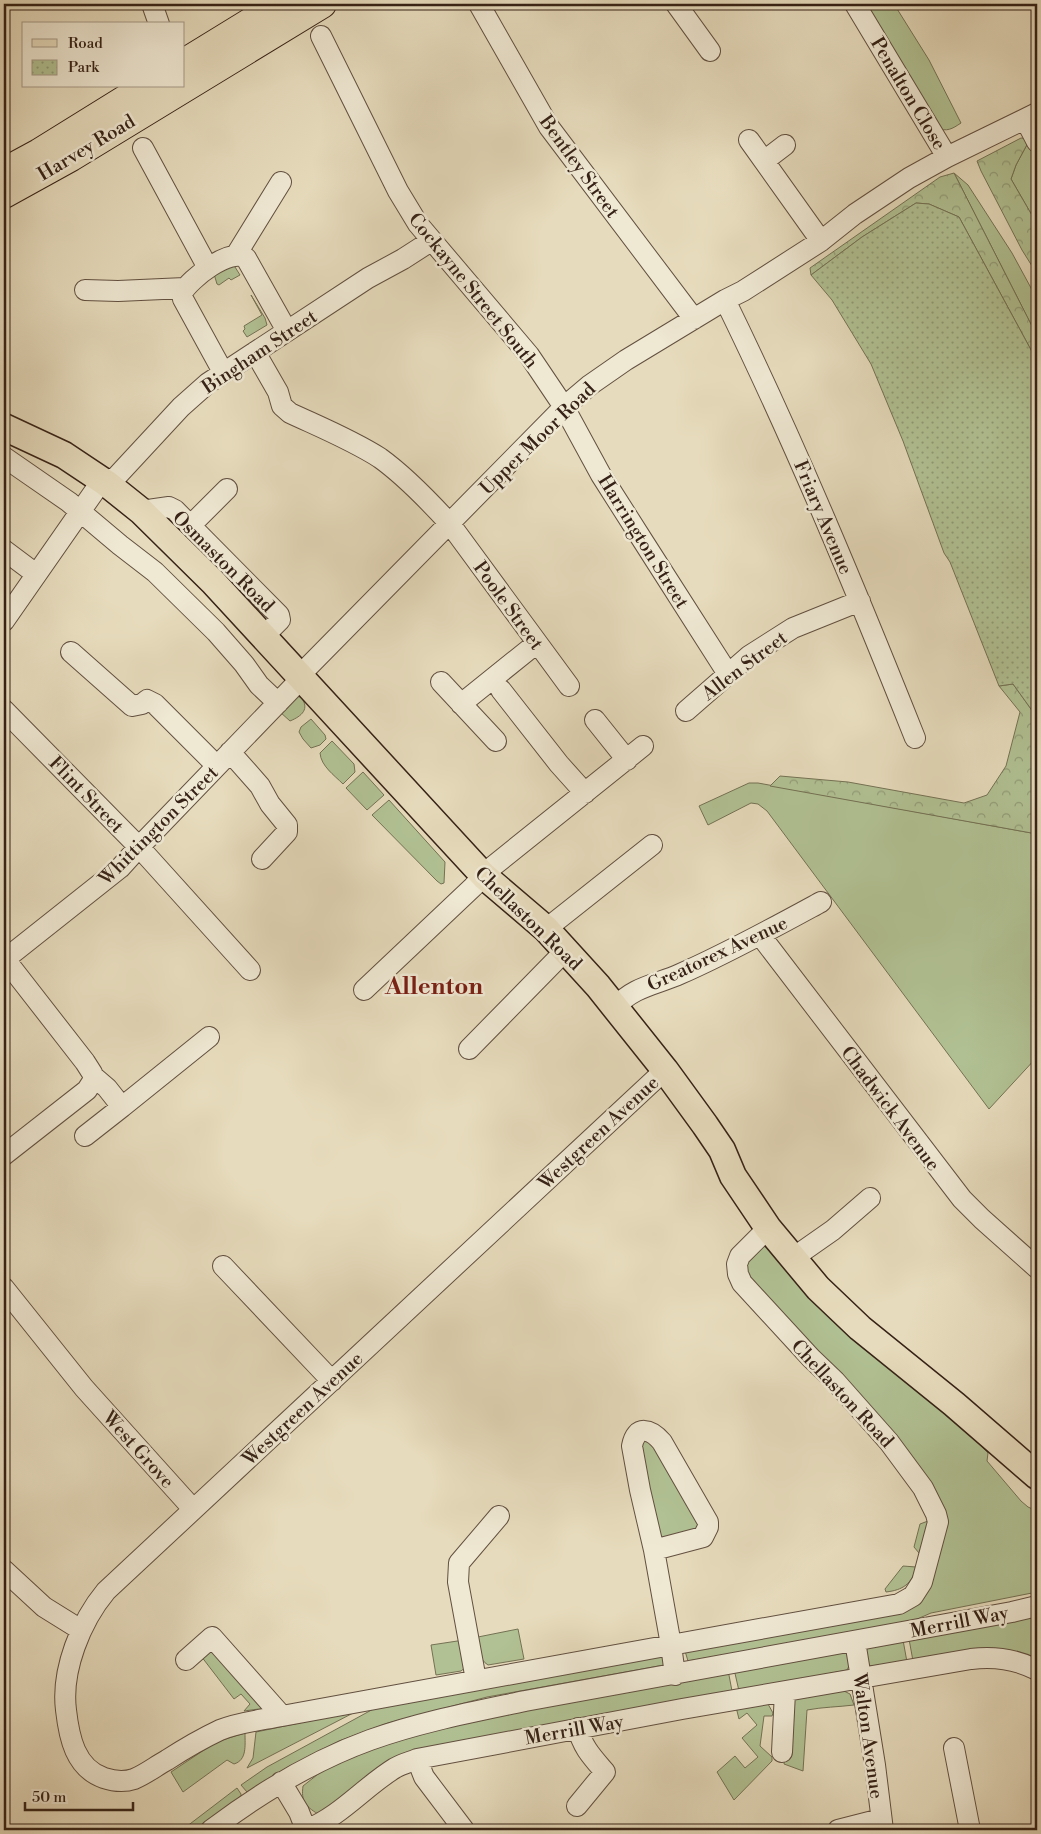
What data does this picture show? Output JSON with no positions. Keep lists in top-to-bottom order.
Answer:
{
  "streets": {
    "highway": ["Harvey Road"],
    "main road": ["Osmaston Road", "Chellaston Road"],
    "street": [
      "Penalton Close",
      "Bentley Street",
      "Cockayne Street South",
      "Bingham Street",
      "Upper Moor Road",
      "Friary Avenue",
      "Harrington Street",
      "Poole Street",
      "Allen Street",
      "Flint Street",
      "Whittington Street",
      "Greatorex Avenue",
      "Chadwick Avenue",
      "Westgreen Avenue",
      "West Grove",
      "Merrill Way",
      "Walton Avenue"
    ]
  },
  "crossings": [
    ["Penalton Close", "Upper Moor Road"],
    ["Bentley Street", "Upper Moor Road"],
    ["Cockayne Street South", "Bingham Street"],
    ["Cockayne Street South", "Upper Moor Road"],
    ["Cockayne Street South", "Harrington Street"],
    ["Bingham Street", "Osmaston Road"],
    ["Bingham Street", "Poole Street"],
    ["Upper Moor Road", "Friary Avenue"],
    ["Upper Moor Road", "Harrington Street"],
    ["Upper Moor Road", "Osmaston Road"],
    ["Upper Moor Road", "Poole Street"],
    ["Upper Moor Road", "Whittington Street"],
    ["Upper Moor Road", "Chellaston Road"],
    ["Friary Avenue", "Allen Street"],
    ["Harrington Street", "Allen Street"],
    ["Osmaston Road", "Whittington Street"],
    ["Osmaston Road", "Chellaston Road"],
    ["Flint Street", "Whittington Street"],
    ["Whittington Street", "Chellaston Road"],
    ["Chellaston Road", "Greatorex Avenue"],
    ["Chellaston Road", "Westgreen Avenue"],
    ["Chellaston Road", "Merrill Way"],
    ["Greatorex Avenue", "Chadwick Avenue"],
    ["Westgreen Avenue", "West Grove"],
    ["Westgreen Avenue", "Merrill Way"],
    ["Merrill Way", "Walton Avenue"]
  ],
  "districts": ["Allenton"],
  "legend": ["Road", "Park"],
  "scale_bar": "50 m"
}
